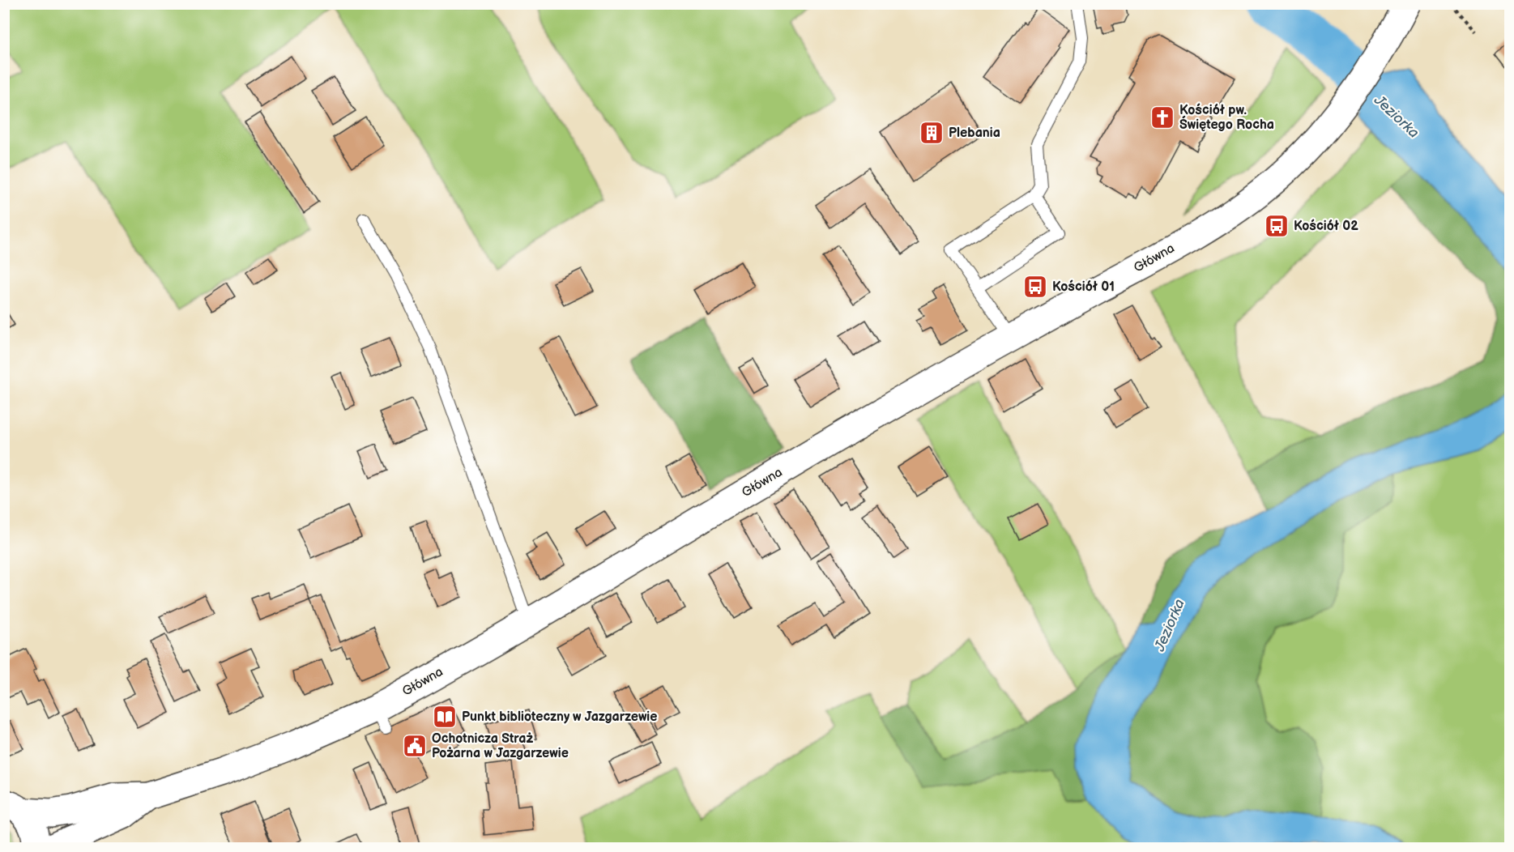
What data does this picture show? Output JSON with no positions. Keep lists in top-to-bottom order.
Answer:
{
  "streets": {
    "street": ["Główna"]
  },
  "water": ["Jeziorka"],
  "places": {
    "church": ["Kościół pw. Świętego Rocha"],
    "building": ["Plebania"],
    "bus stop": ["Kościół 02", "Kościół 01"],
    "library": ["Punkt biblioteczny w Jazgarzewie"],
    "public building": ["Ochotnicza Straż Pożarna w Jazgarzewie"]
  }
}
